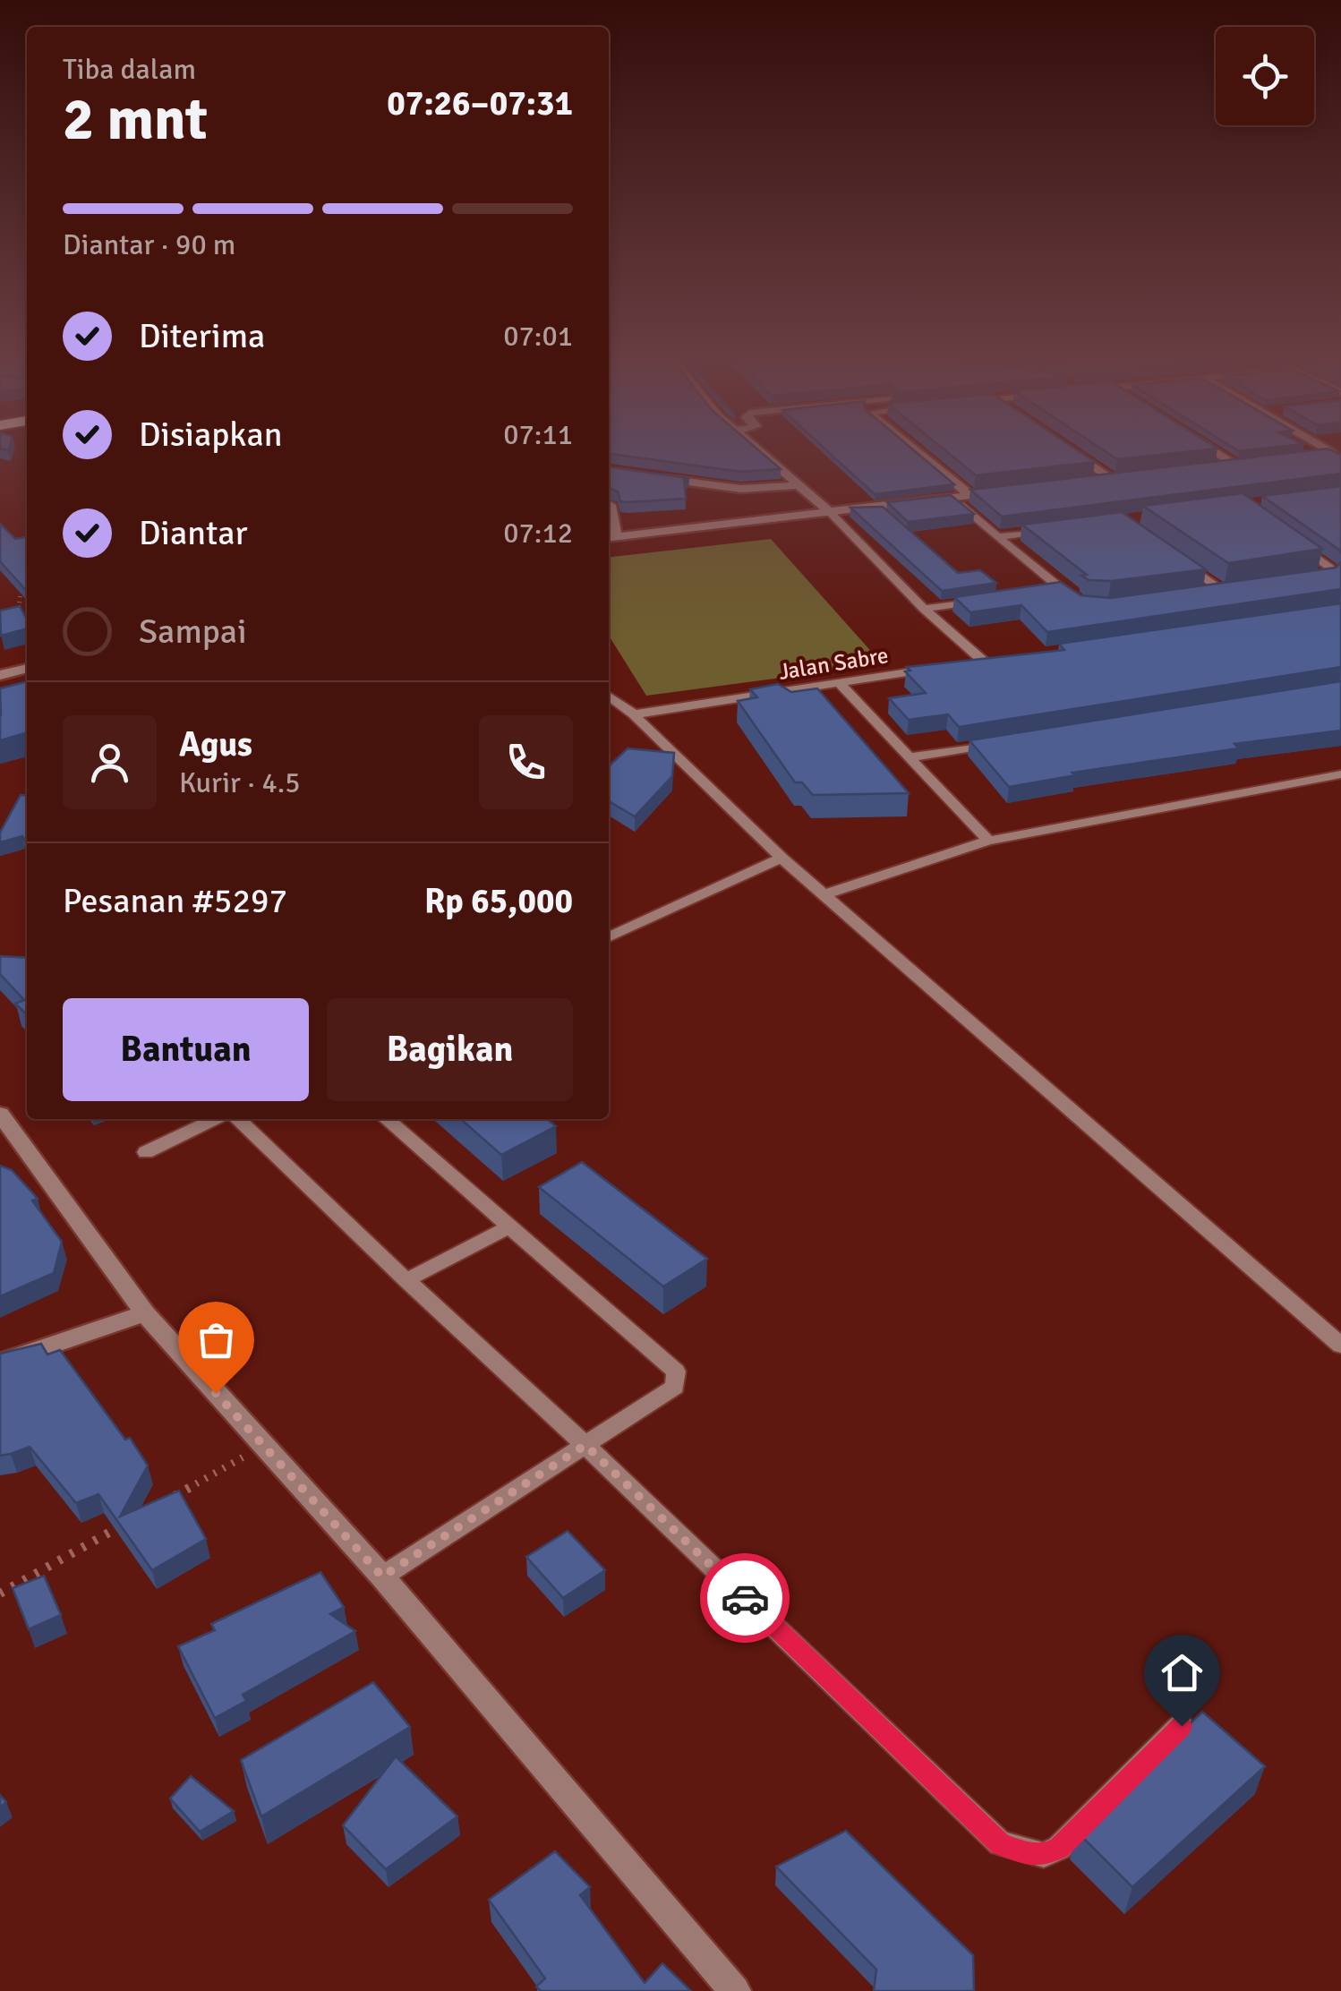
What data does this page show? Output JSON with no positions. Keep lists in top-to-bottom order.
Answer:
{
  "streets": {
    "lane": ["Jalan Sabre"]
  },
  "page": {
    "heading": ["2 mnt", "Tiba dalam", "07:26–07:31"],
    "panel": [
      "Agus",
      "Kurir · 4.5",
      "Pesanan #5297",
      "Rp 65,000"
    ],
    "bar": "Diantar · 90 m",
    "list": [
      ["Diterima", "07:01"],
      ["Disiapkan", "07:11"],
      ["Diantar", "07:12"],
      "Sampai"
    ],
    "buttons": ["Bantuan", "Bagikan"]
  }
}
